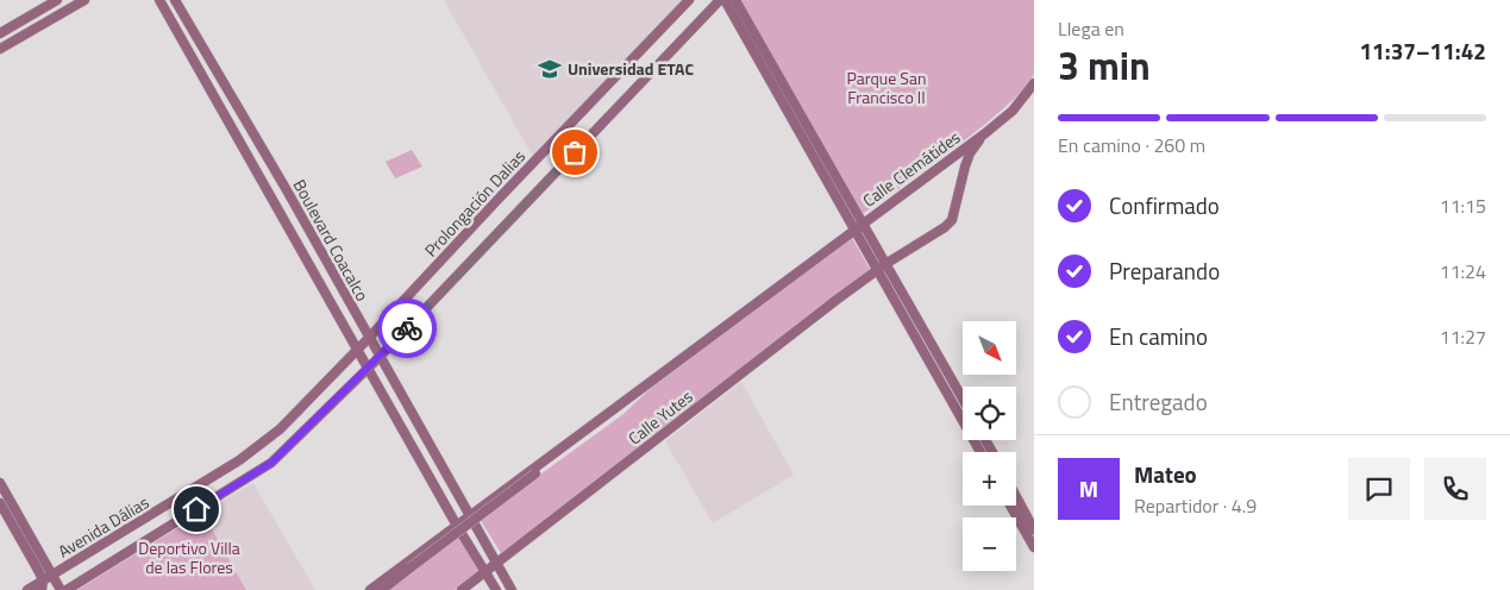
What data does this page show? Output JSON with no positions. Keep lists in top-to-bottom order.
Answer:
{
  "streets": {
    "main road": [
      "Calle Clemátides",
      "Prolongación Dalias",
      "Boulevard Coacalco",
      "Calle Yutes",
      "Avenida Dálias"
    ]
  },
  "crossings": [
    ["Calle Clemátides", "Calle Yutes"],
    ["Prolongación Dalias", "Boulevard Coacalco"],
    ["Prolongación Dalias", "Avenida Dálias"],
    ["Boulevard Coacalco", "Calle Yutes"],
    ["Boulevard Coacalco", "Avenida Dálias"]
  ],
  "parks": ["Parque San Francisco II", "Deportivo Villa de las Flores"],
  "places": {
    "school or university": ["Universidad ETAC"]
  },
  "north": "bottom right",
  "page": {
    "heading": ["3 min", "Llega en", "11:37–11:42"],
    "panel": ["Mateo", "Repartidor · 4.9"],
    "bar": "En camino · 260 m",
    "list": [
      ["Confirmado", "11:15"],
      ["Preparando", "11:24"],
      ["En camino", "11:27"],
      "Entregado"
    ],
    "map_buttons": ["+", "−"],
    "round": "M"
  }
}
